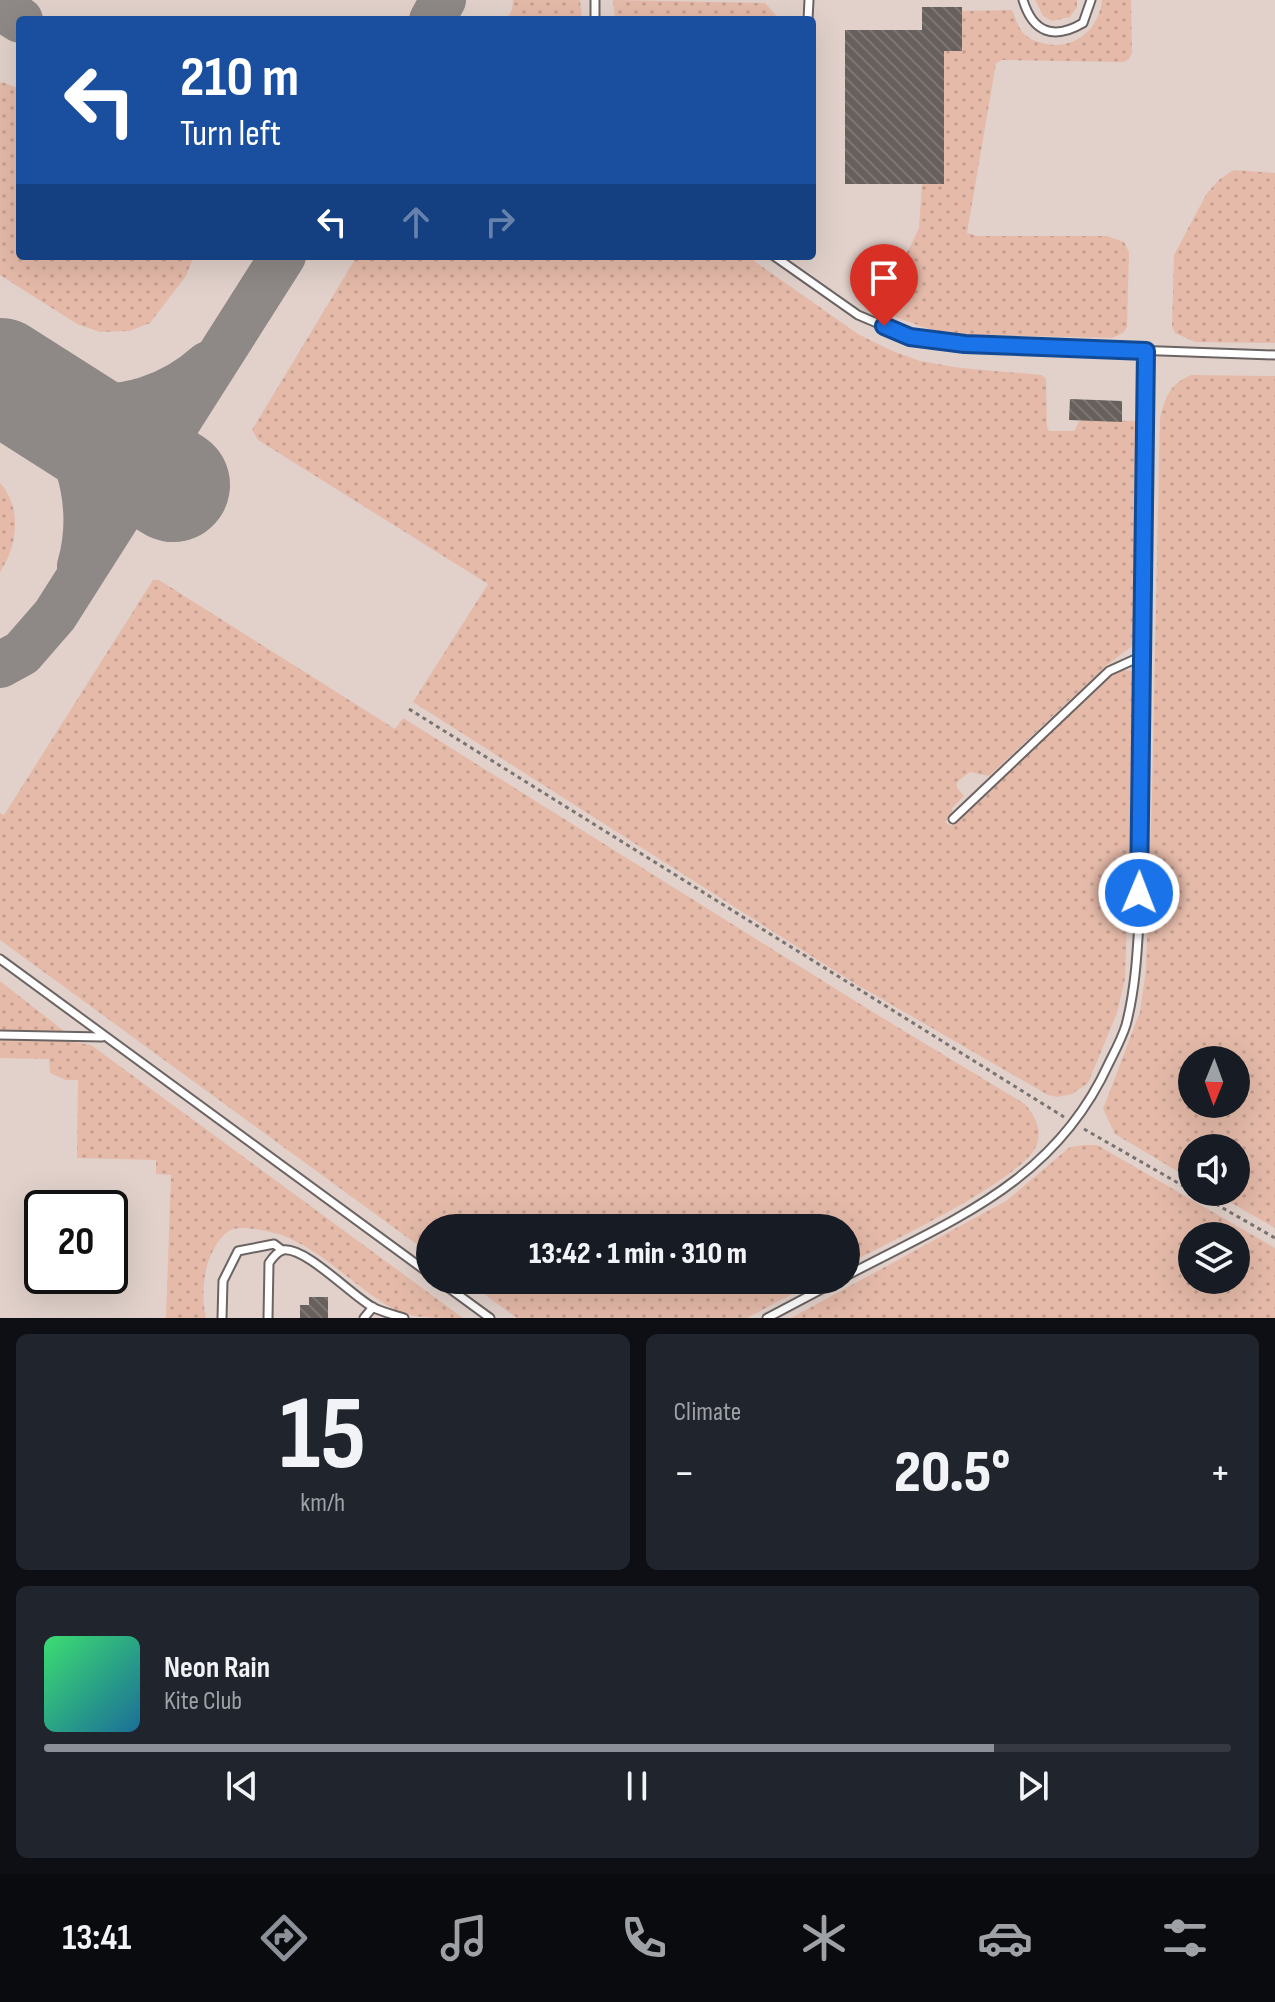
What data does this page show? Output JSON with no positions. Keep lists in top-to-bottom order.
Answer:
{
  "north": "bottom",
  "page": {
    "turn": ["210 m", "Turn left"],
    "limit": "20",
    "trip": "13:42 · 1 min · 310 m",
    "tile": [
      ["15", "km/h"],
      "Climate"
    ],
    "heat": ["−", "20.5°", "+"],
    "song": ["Neon Rain", "Kite Club"],
    "tabs": "13:41"
  }
}
